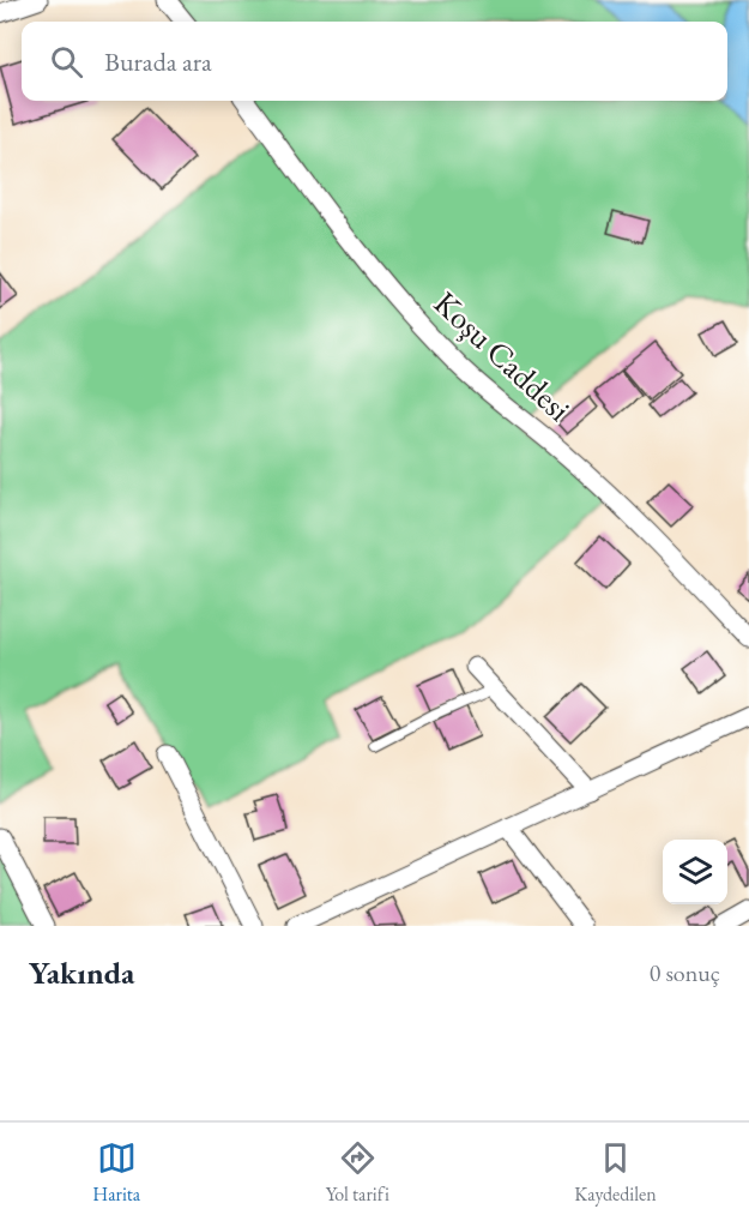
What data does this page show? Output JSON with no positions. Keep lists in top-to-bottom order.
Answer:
{
  "streets": {
    "street": ["Koşu Caddesi"]
  },
  "page": {
    "search": "Burada ara",
    "heading": ["Yakında", "0 sonuç"],
    "nav": ["Harita", "Yol tarifi", "Kaydedilen"]
  }
}
